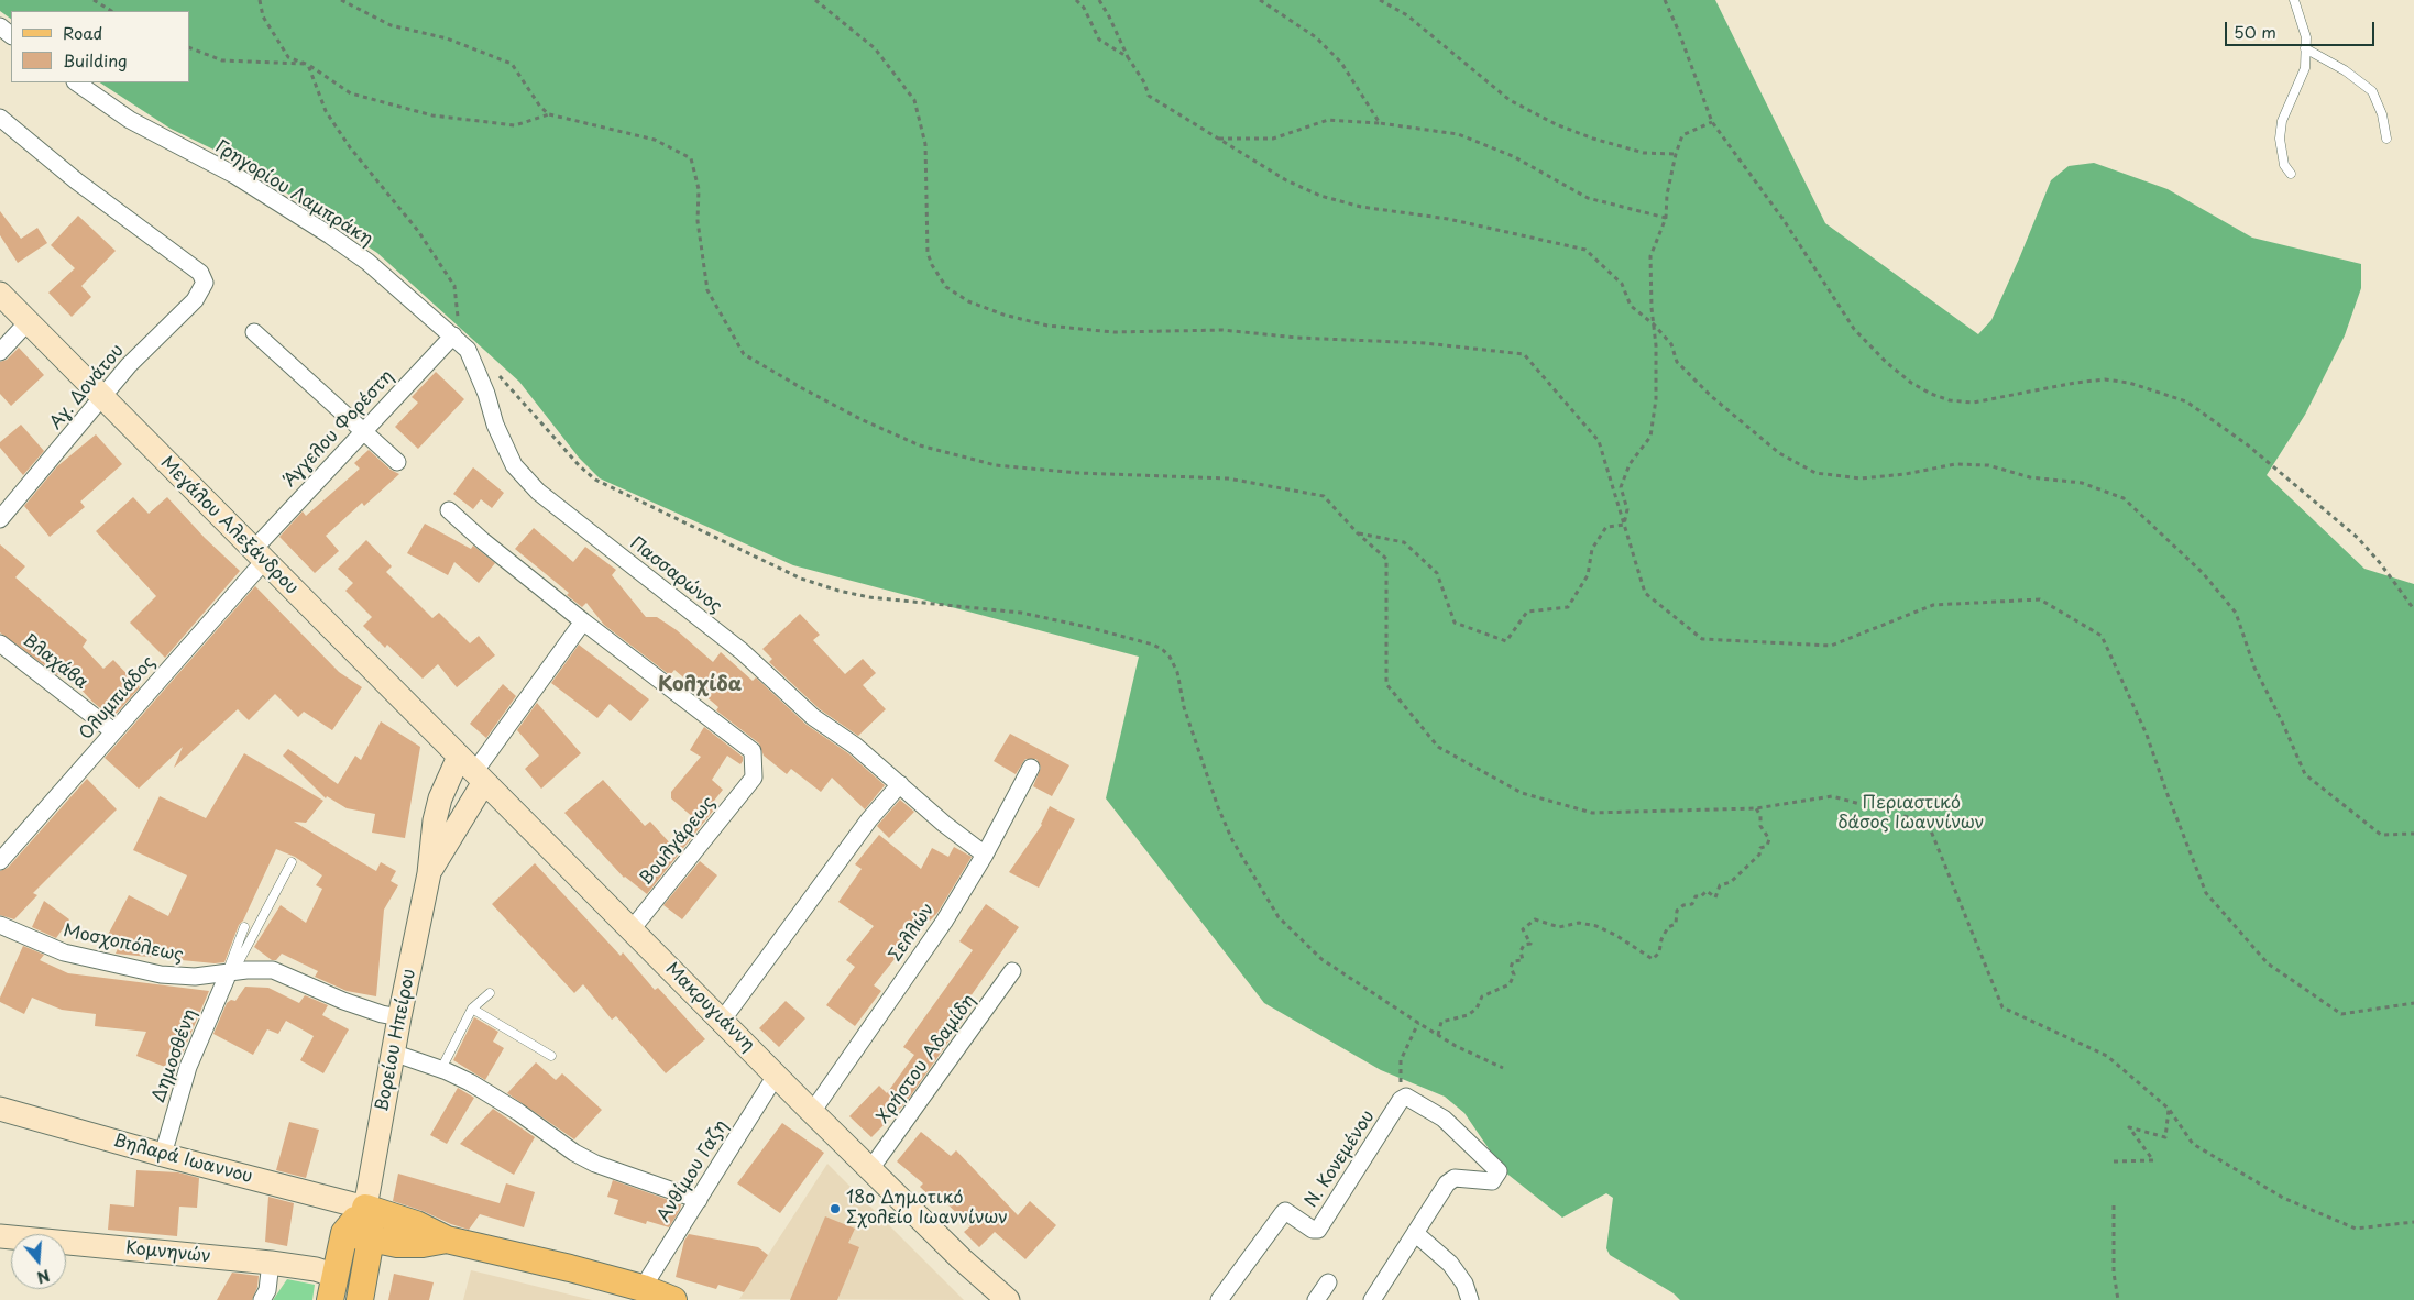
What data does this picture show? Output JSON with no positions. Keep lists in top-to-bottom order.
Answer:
{
  "streets": {
    "main road": [
      "Μεγάλου Αλεξάνδρου",
      "Μακρυγιάννη",
      "Βορείου Ηπείρου",
      "Βηλαρά Ιωαννου",
      "Κομνηνών"
    ],
    "street": [
      "Γρηγορίου Λαμπράκη",
      "Αγ. Δονάτου",
      "Άγγελου Φορέστη",
      "Πασσαρώνος",
      "Βλαχάβα",
      "Ολυμπιάδος",
      "Βουλγάρεως",
      "Σελλών",
      "Μοσχοπόλεως",
      "Δημοσθένη",
      "Χρήστου Αδαμίδη",
      "Ν. Κονεμένου",
      "Ανθίμου Γαζη"
    ]
  },
  "crossings": [
    ["Γρηγορίου Λαμπράκη", "Άγγελου Φορέστη"],
    ["Γρηγορίου Λαμπράκη", "Πασσαρώνος"],
    ["Αγ. Δονάτου", "Μεγάλου Αλεξάνδρου"],
    ["Άγγελου Φορέστη", "Μεγάλου Αλεξάνδρου"],
    ["Άγγελου Φορέστη", "Ολυμπιάδος"],
    ["Μεγάλου Αλεξάνδρου", "Ολυμπιάδος"],
    ["Μεγάλου Αλεξάνδρου", "Μακρυγιάννη"],
    ["Μεγάλου Αλεξάνδρου", "Βορείου Ηπείρου"],
    ["Πασσαρώνος", "Σελλών"],
    ["Βλαχάβα", "Ολυμπιάδος"],
    ["Βουλγάρεως", "Μακρυγιάννη"],
    ["Σελλών", "Μακρυγιάννη"],
    ["Μοσχοπόλεως", "Βορείου Ηπείρου"],
    ["Μοσχοπόλεως", "Δημοσθένη"],
    ["Μακρυγιάννη", "Βορείου Ηπείρου"],
    ["Μακρυγιάννη", "Χρήστου Αδαμίδη"],
    ["Μακρυγιάννη", "Ανθίμου Γαζη"],
    ["Βορείου Ηπείρου", "Βηλαρά Ιωαννου"],
    ["Βορείου Ηπείρου", "Κομνηνών"],
    ["Δημοσθένη", "Βηλαρά Ιωαννου"]
  ],
  "districts": ["Κολχίδα"],
  "parks": ["Περιαστικό δάσος Ιωαννίνων"],
  "places": ["18ο Δημοτικό Σχολείο Ιωαννίνων"],
  "legend": ["Road", "Building"],
  "scale_bar": "50 m",
  "north": "bottom"
}
